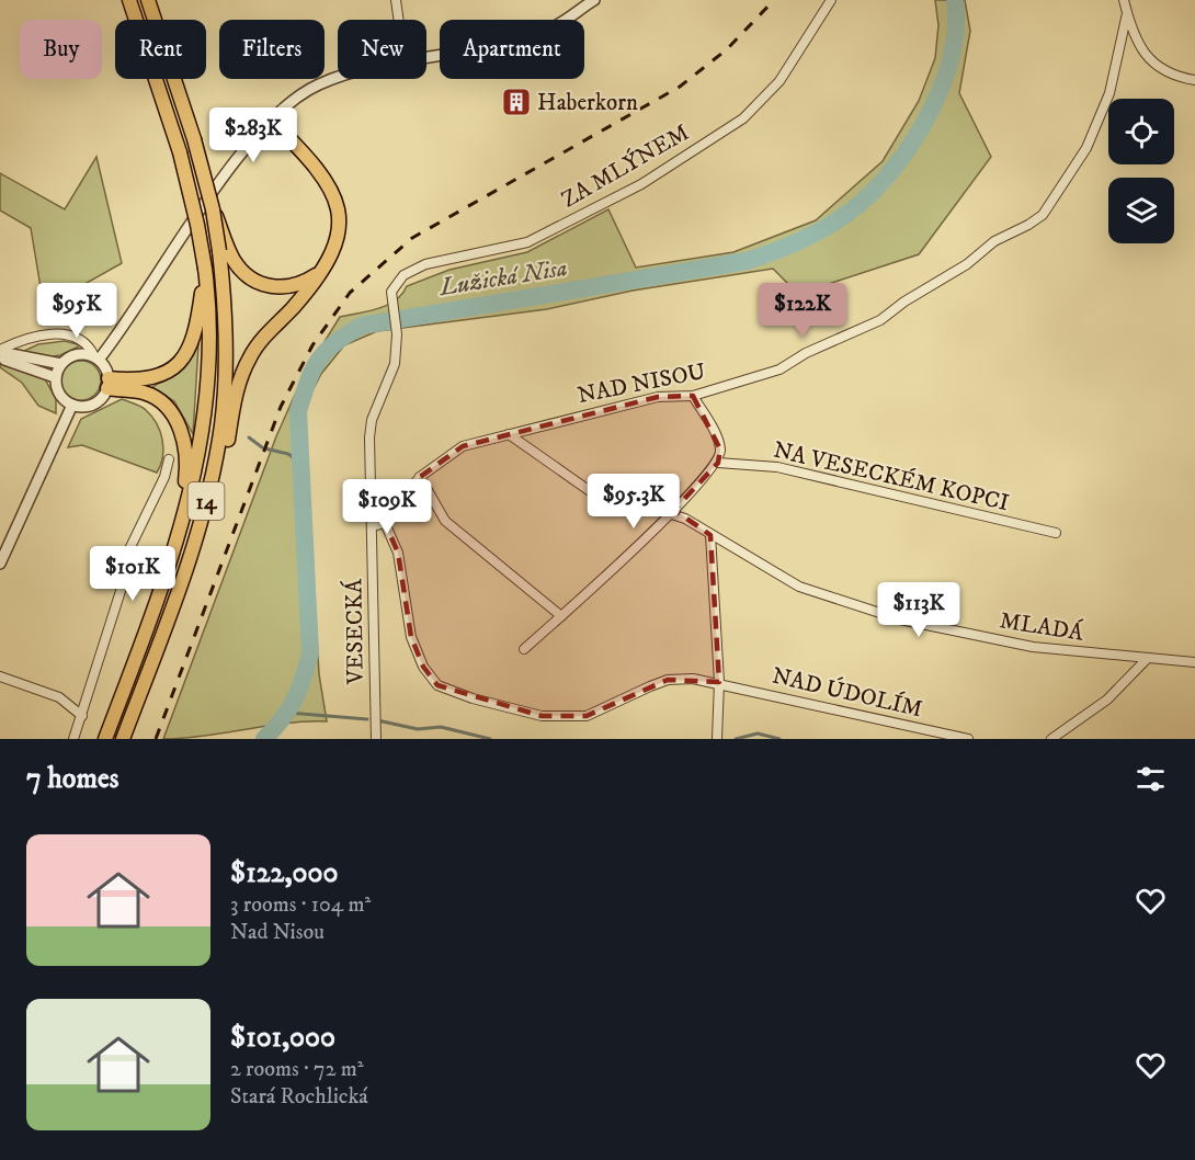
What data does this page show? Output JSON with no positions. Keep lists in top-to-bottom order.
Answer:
{
  "streets": {
    "highway": ["14"],
    "street": [
      "ZA MLÝNEM",
      "NAD NISOU",
      "NA VESECKÉM KOPCI",
      "MLADÁ",
      "VESECKÁ",
      "NAD ÚDOLÍM"
    ]
  },
  "crossings": [
    ["ZA MLÝNEM", "VESECKÁ"],
    ["NAD NISOU", "MLADÁ"],
    ["NAD NISOU", "NAD ÚDOLÍM"]
  ],
  "water": ["Lužická Nisa"],
  "places": {
    "building": ["Haberkorn"]
  },
  "page": {
    "chip": [
      "Buy",
      "Rent",
      "Filters",
      "New",
      "Apartment"
    ],
    "price": [
      "$283K",
      "$95K",
      "$122K",
      "$95.3K",
      "$109K",
      "$101K",
      "$113K"
    ],
    "heading": "7 homes",
    "list": [
      {
        "name": "$122,000",
        "note": "3 rooms · 104 m² · Nad Nisou"
      },
      {
        "name": "$101,000",
        "note": "2 rooms · 72 m² · Stará Rochlická"
      }
    ]
  }
}
